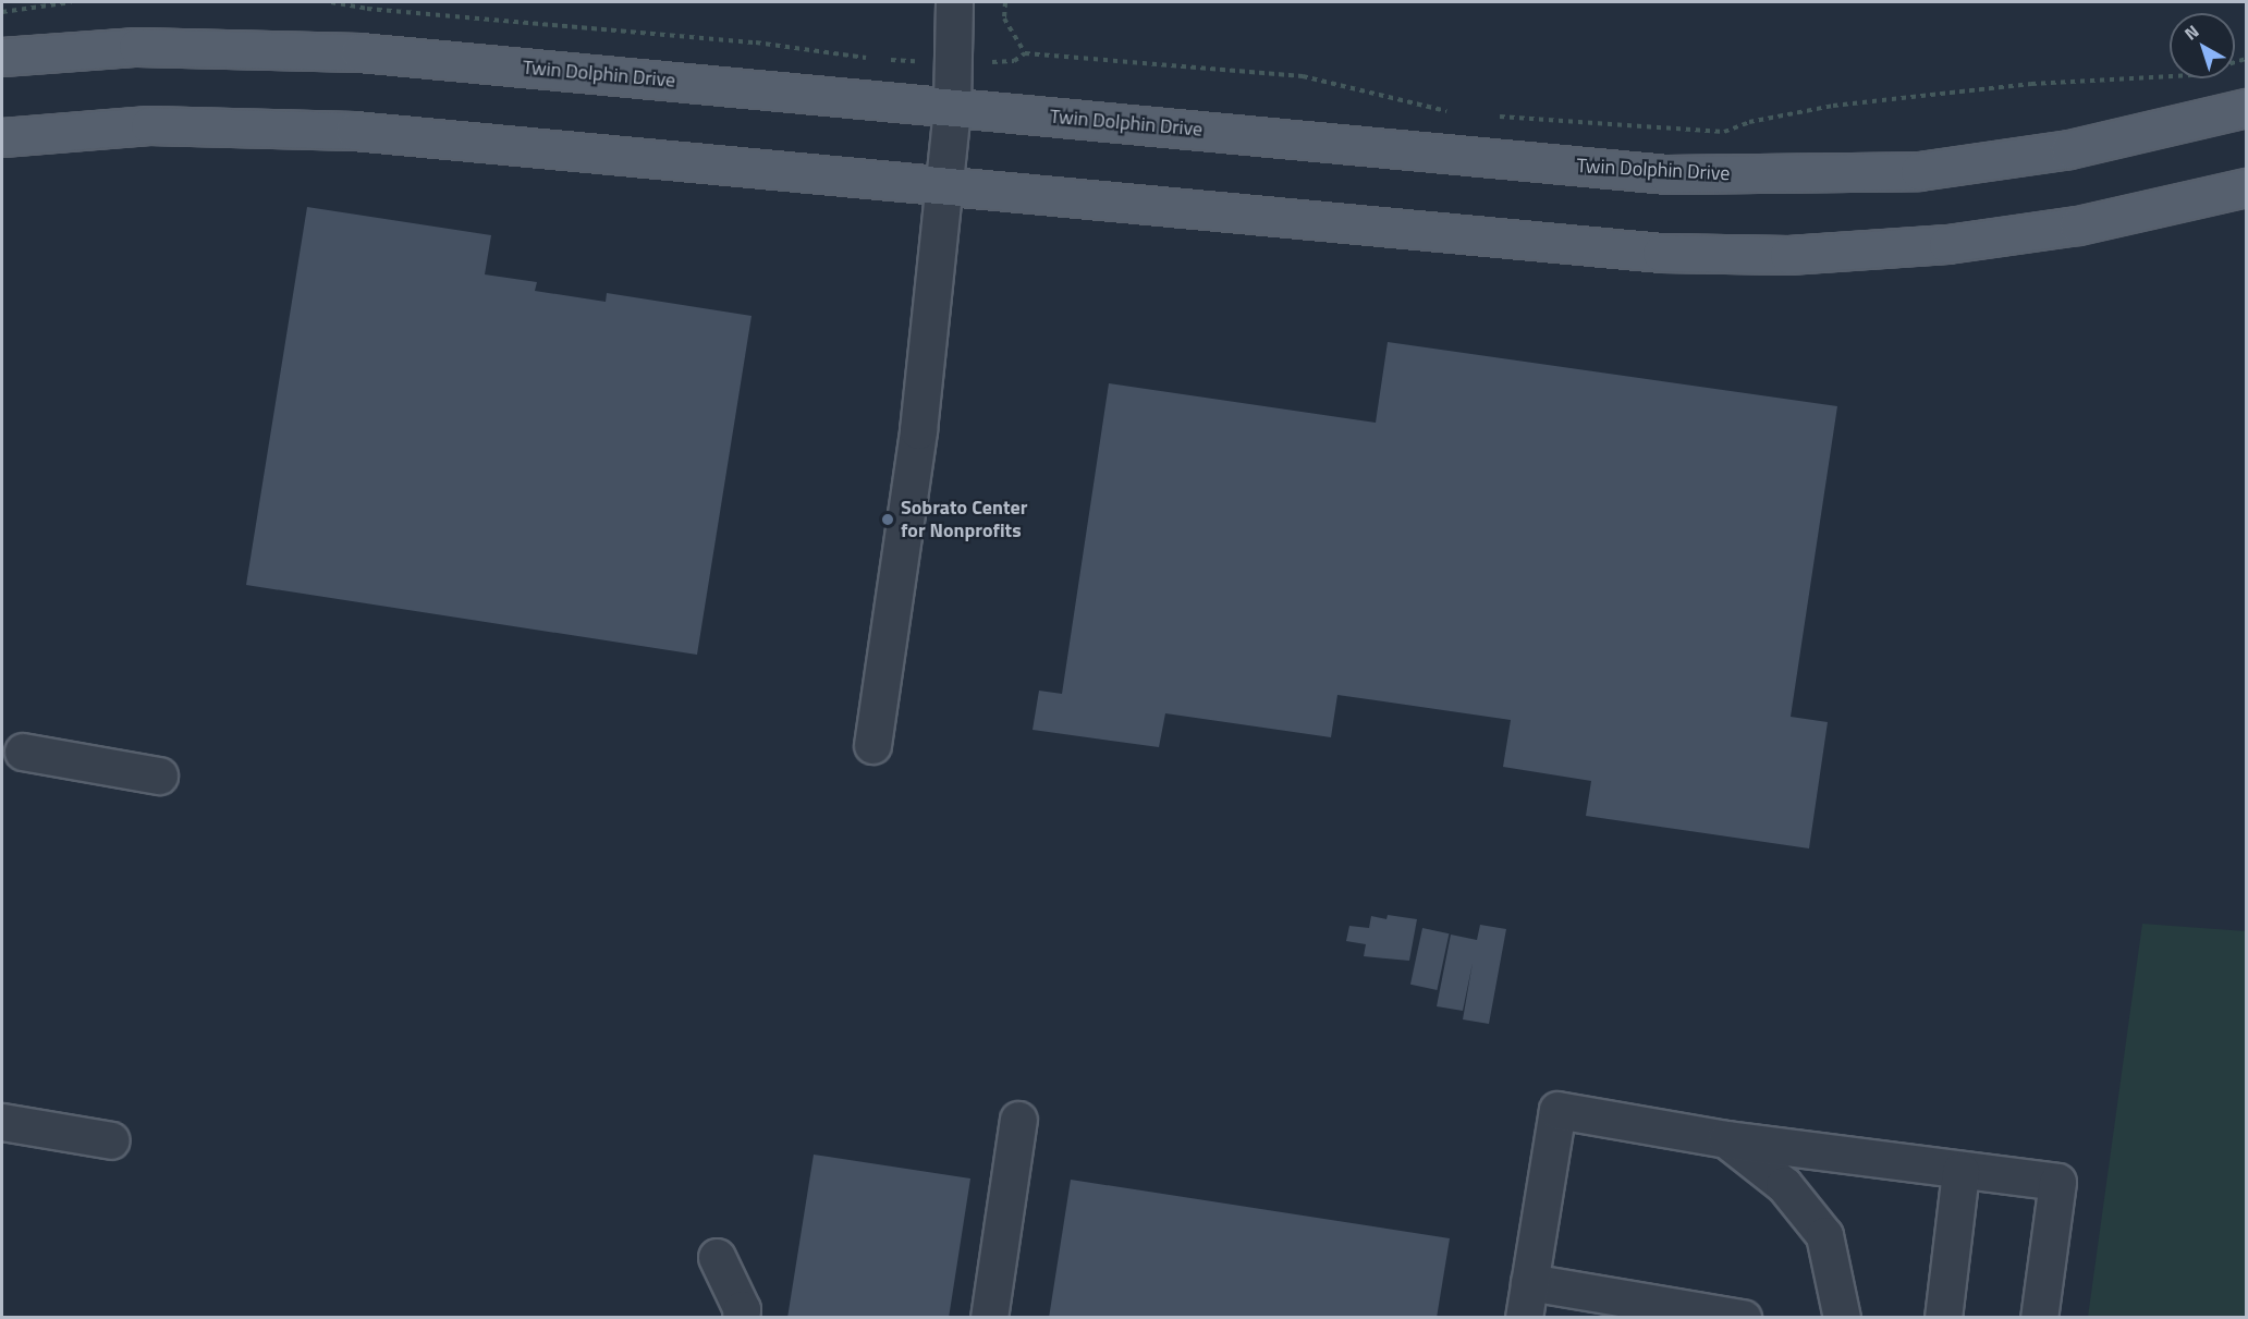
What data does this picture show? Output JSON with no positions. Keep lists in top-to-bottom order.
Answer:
{
  "streets": {
    "main road": ["Twin Dolphin Drive"]
  },
  "places": ["Sobrato Center for Nonprofits"],
  "north": "top left"
}
